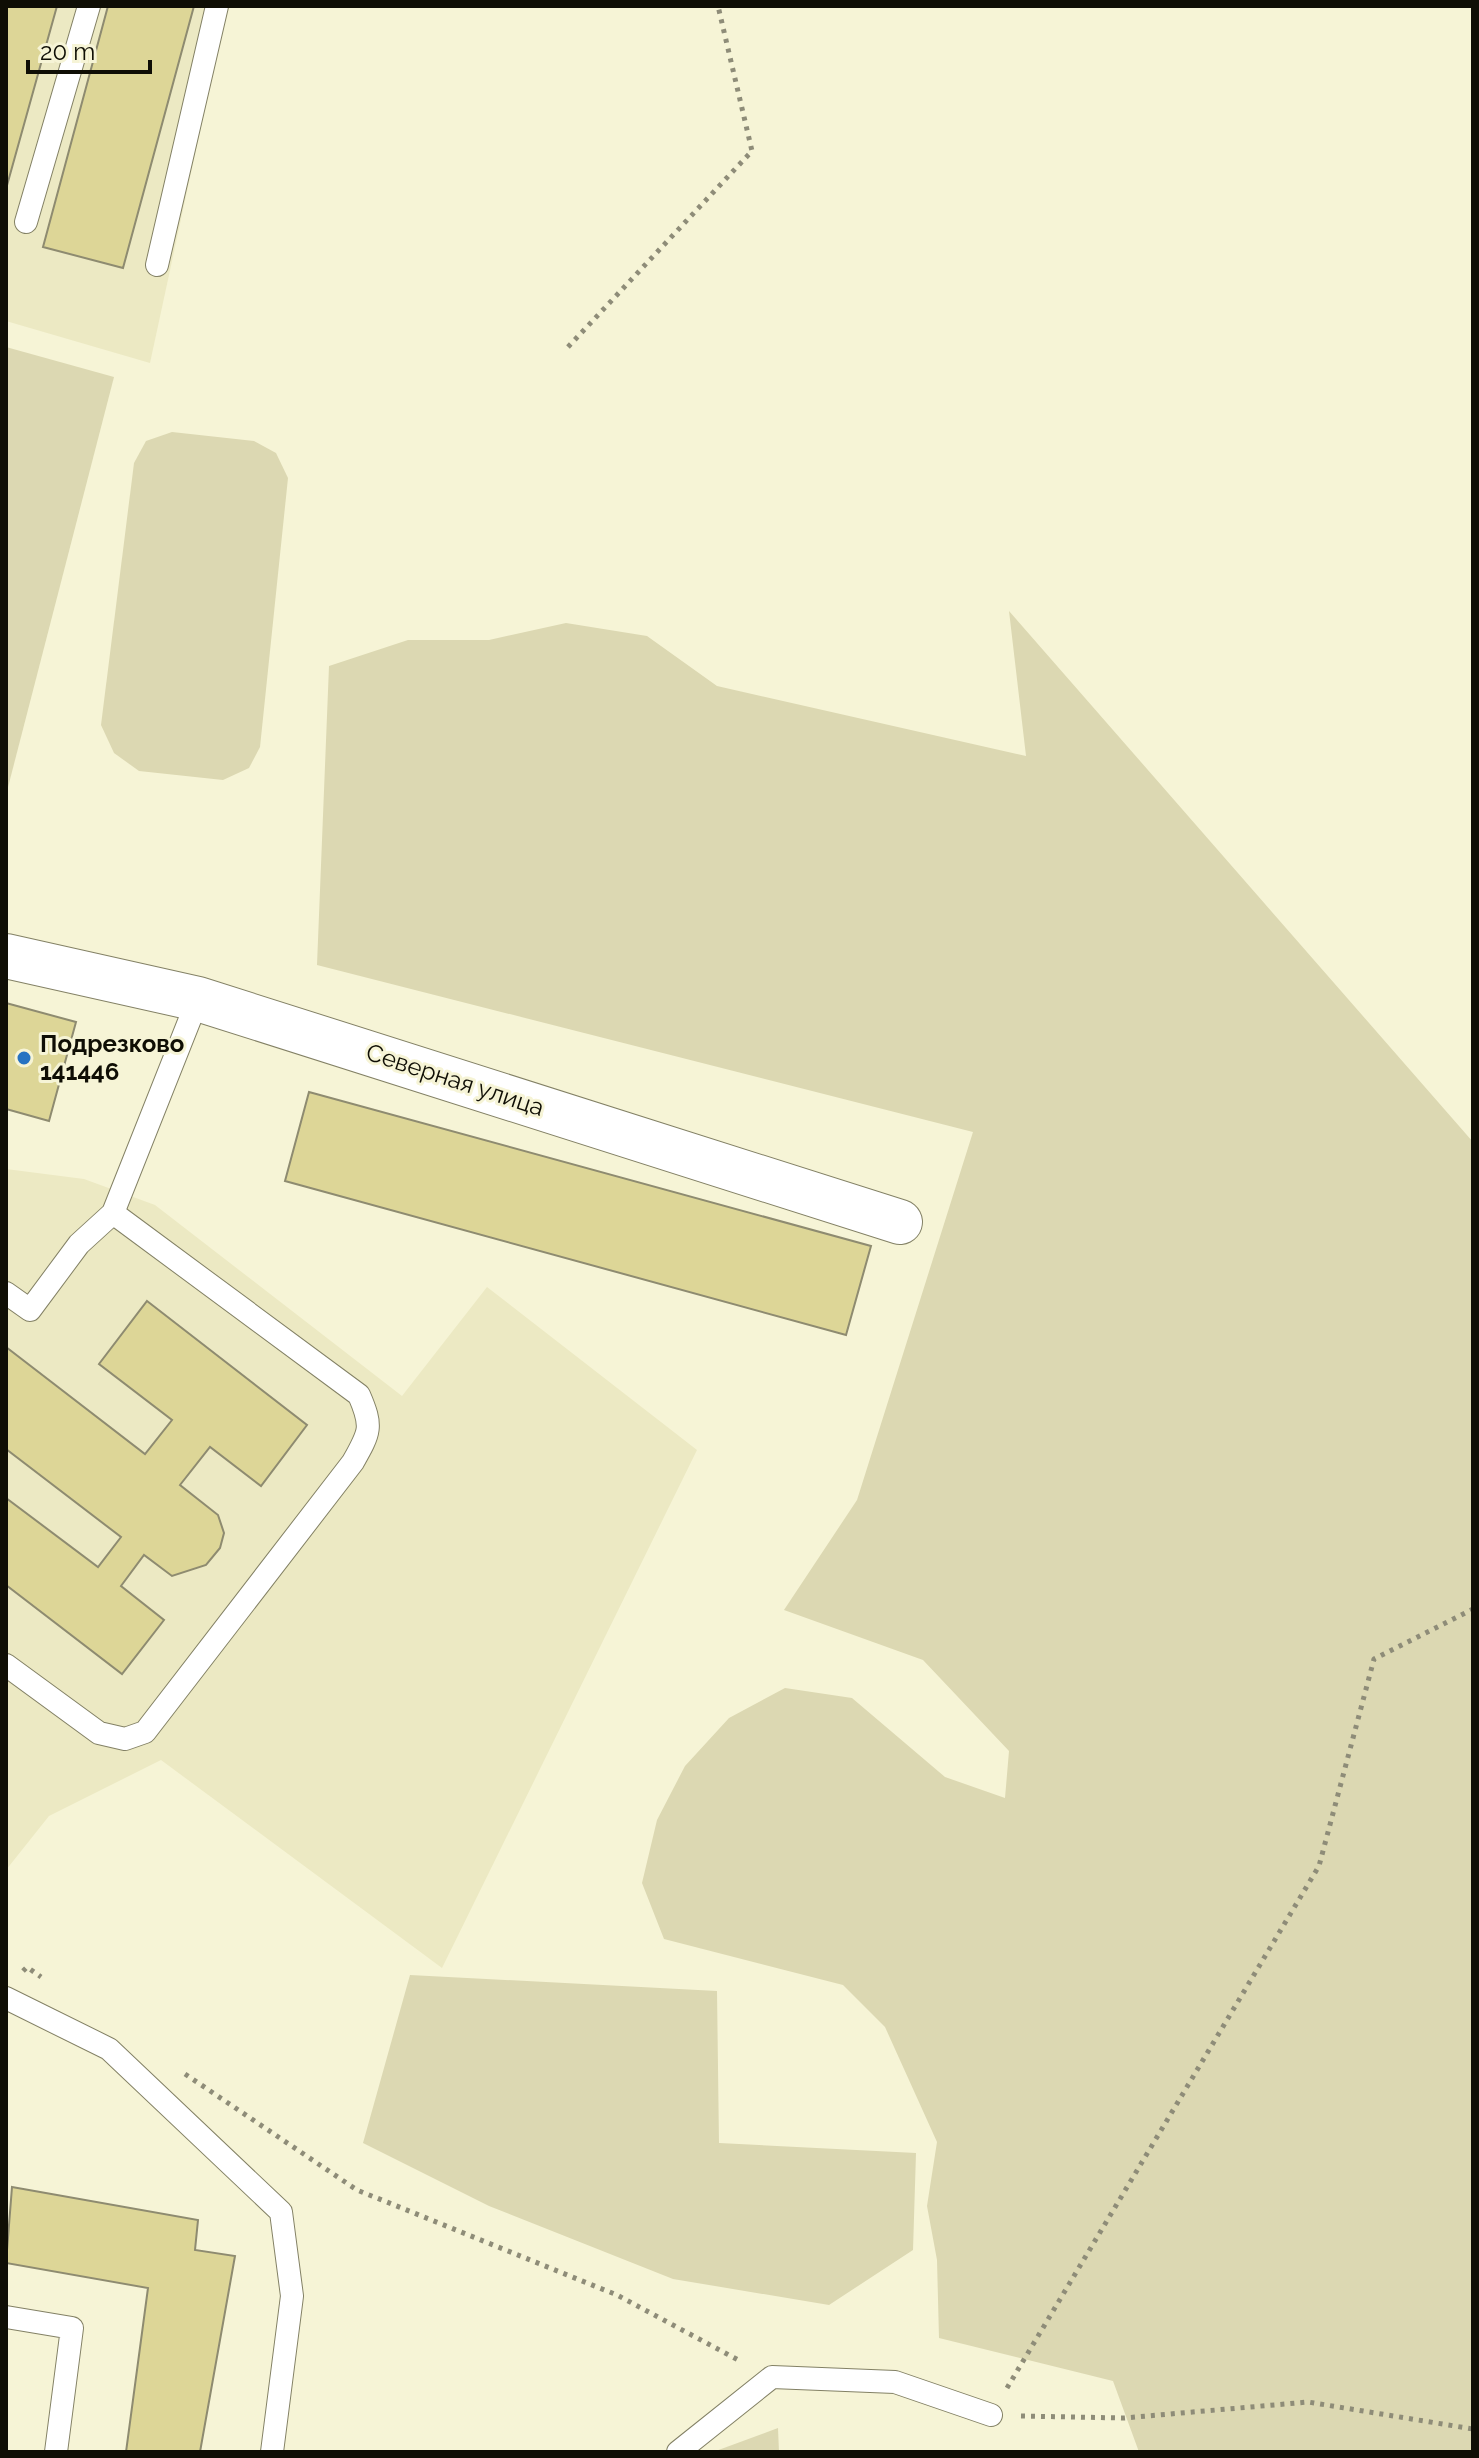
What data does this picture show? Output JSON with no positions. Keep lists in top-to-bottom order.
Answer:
{
  "streets": {
    "street": ["Северная улица"]
  },
  "places": ["Подрезково 141446"],
  "scale_bar": "20 m"
}
